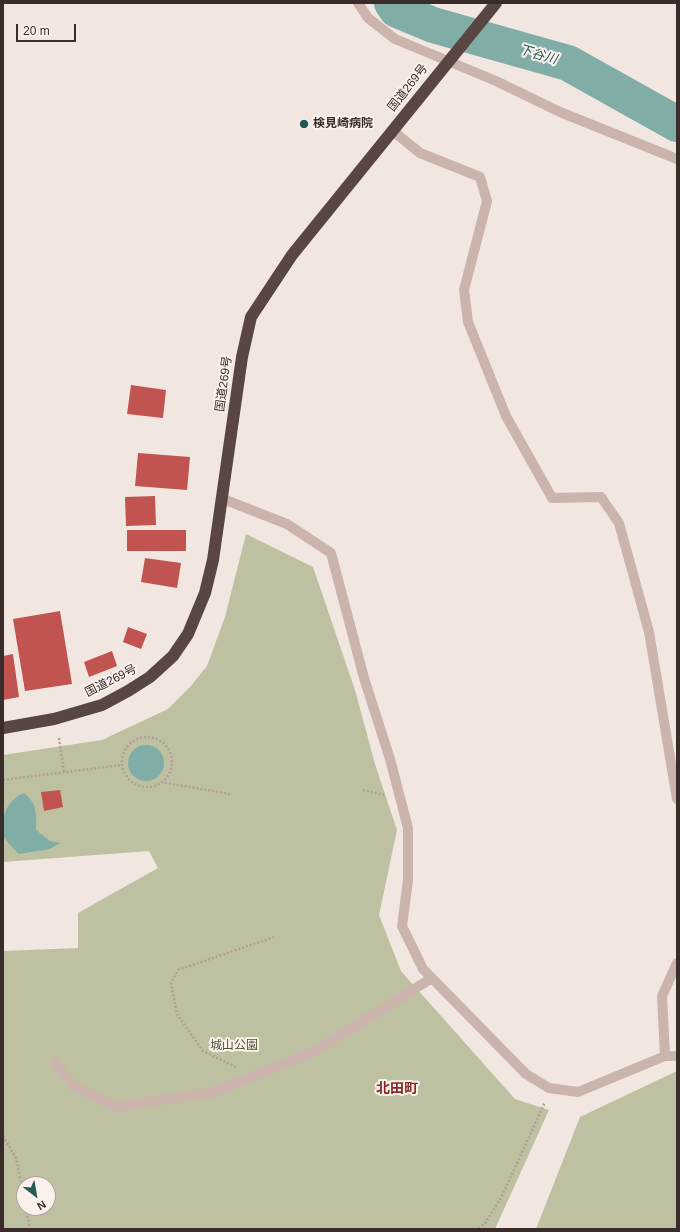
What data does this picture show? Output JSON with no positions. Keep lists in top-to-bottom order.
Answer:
{
  "streets": {
    "highway": ["国道269号"]
  },
  "districts": ["北田町"],
  "water": ["下谷川"],
  "parks": ["城山公園"],
  "places": ["検見崎病院"],
  "scale_bar": "20 m",
  "north": "bottom right"
}
